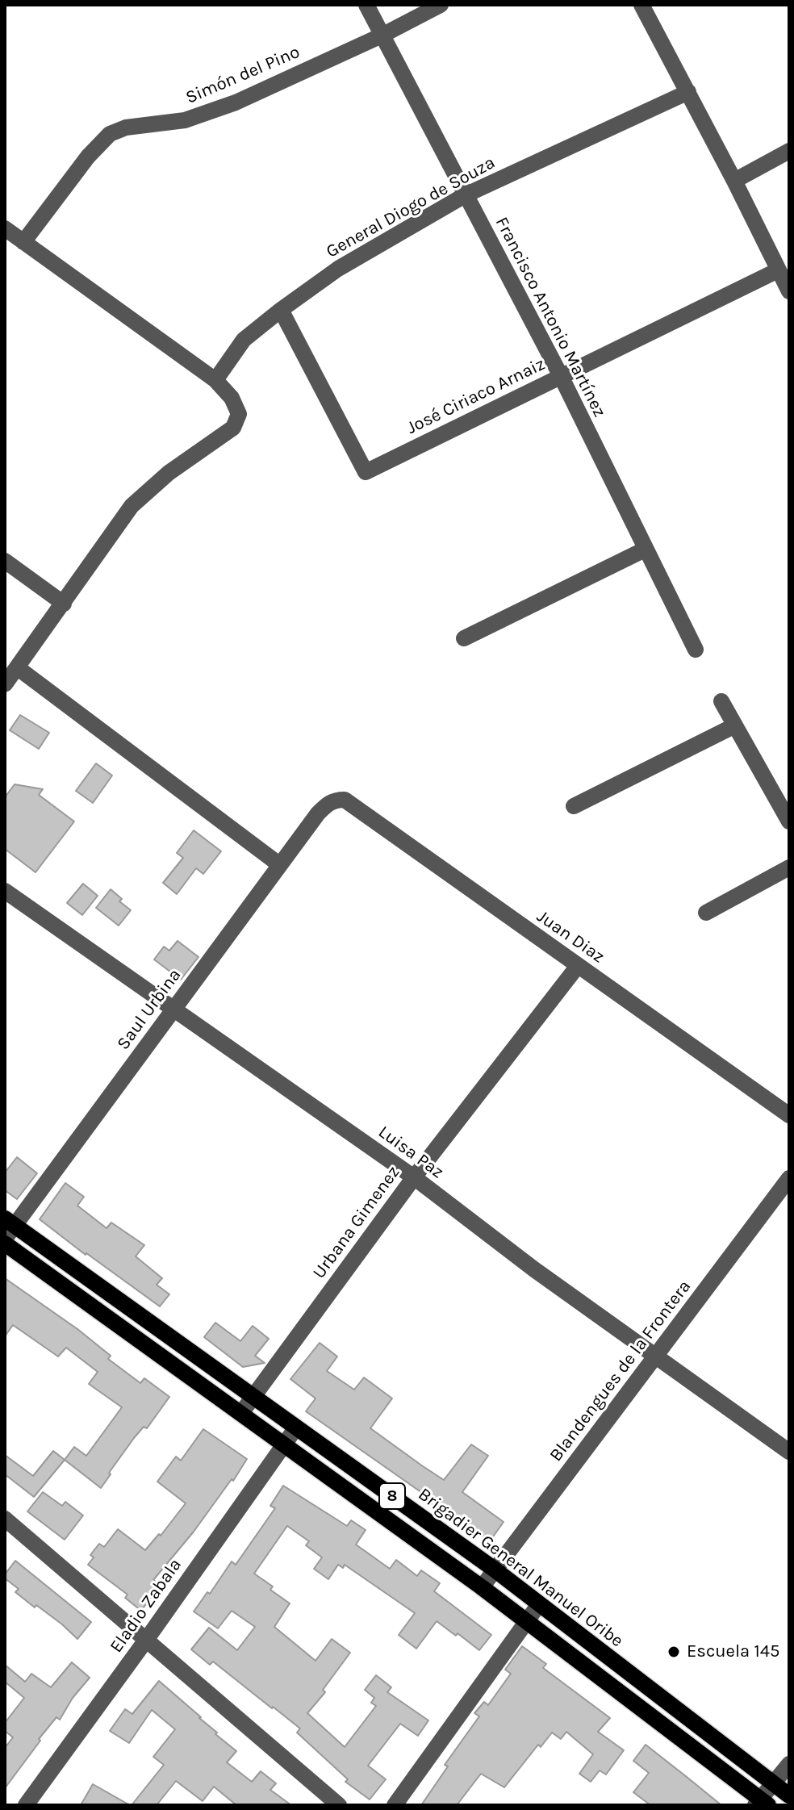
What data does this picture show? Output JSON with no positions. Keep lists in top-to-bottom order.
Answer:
{
  "streets": {
    "main road": ["8", "Brigadier General Manuel Oribe"],
    "street": [
      "Simón del Pino",
      "General Diogo de Souza",
      "Francisco Antonio Martínez",
      "José Ciriaco Arnaiz",
      "Juan Diaz",
      "Saul Urbina",
      "Luisa Paz",
      "Urbana Gimenez",
      "Blandengues de la Frontera",
      "Eladio Zabala"
    ]
  },
  "crossings": [
    ["Simón del Pino", "Francisco Antonio Martínez"],
    ["General Diogo de Souza", "Francisco Antonio Martínez"],
    ["General Diogo de Souza", "José Ciriaco Arnaiz"],
    ["Francisco Antonio Martínez", "José Ciriaco Arnaiz"],
    ["Juan Diaz", "Saul Urbina"],
    ["Juan Diaz", "Urbana Gimenez"],
    ["Saul Urbina", "Luisa Paz"],
    ["Saul Urbina", "8"],
    ["Saul Urbina", "Brigadier General Manuel Oribe"],
    ["Luisa Paz", "Urbana Gimenez"],
    ["Luisa Paz", "Blandengues de la Frontera"],
    ["Urbana Gimenez", "8"],
    ["Urbana Gimenez", "Brigadier General Manuel Oribe"],
    ["Blandengues de la Frontera", "8"],
    ["Blandengues de la Frontera", "Brigadier General Manuel Oribe"],
    ["8", "Brigadier General Manuel Oribe"],
    ["8", "Eladio Zabala"],
    ["Brigadier General Manuel Oribe", "Eladio Zabala"]
  ],
  "places": ["Escuela 145"]
}
